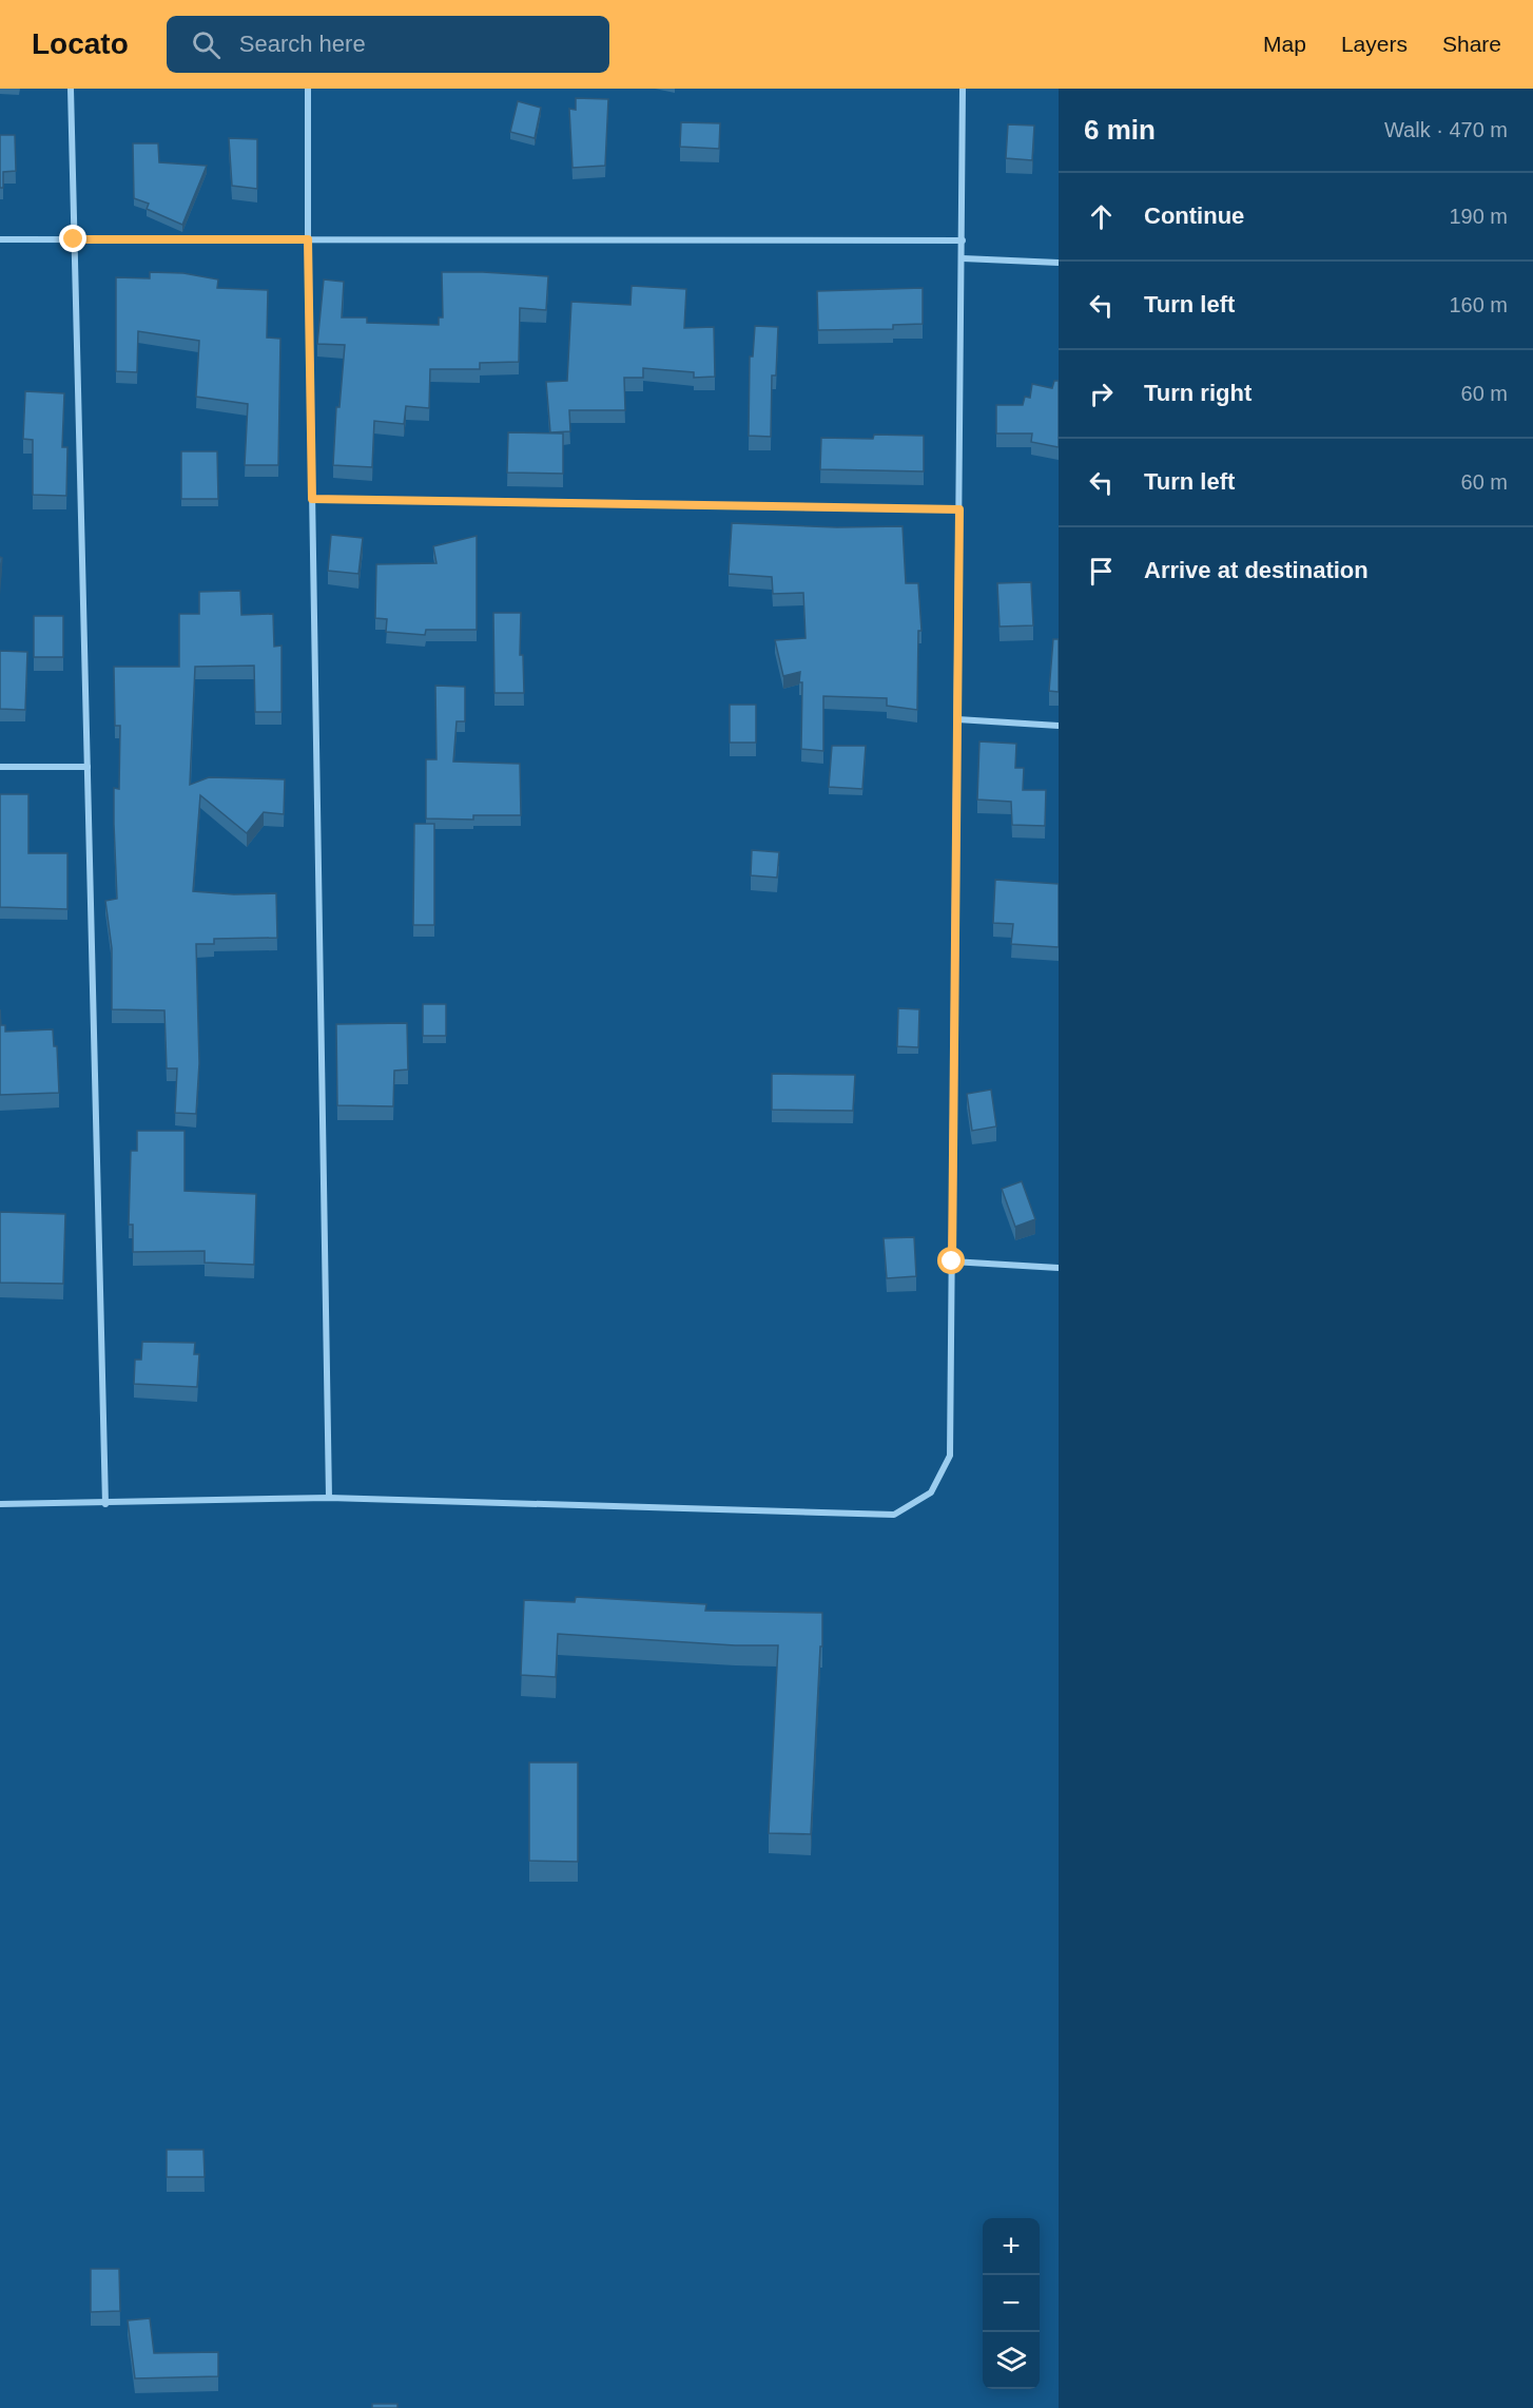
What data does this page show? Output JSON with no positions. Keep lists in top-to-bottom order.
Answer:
{
  "page": {
    "header": "Locato",
    "search": "Search here",
    "nav": ["Map", "Layers", "Share"],
    "heading": ["6 min", "Walk · 470 m"],
    "list": [
      ["Continue", "190 m"],
      ["Turn left", "160 m"],
      ["Turn right", "60 m"],
      ["Turn left", "60 m"],
      "Arrive at destination"
    ],
    "map_buttons": ["+", "−"]
  }
}
